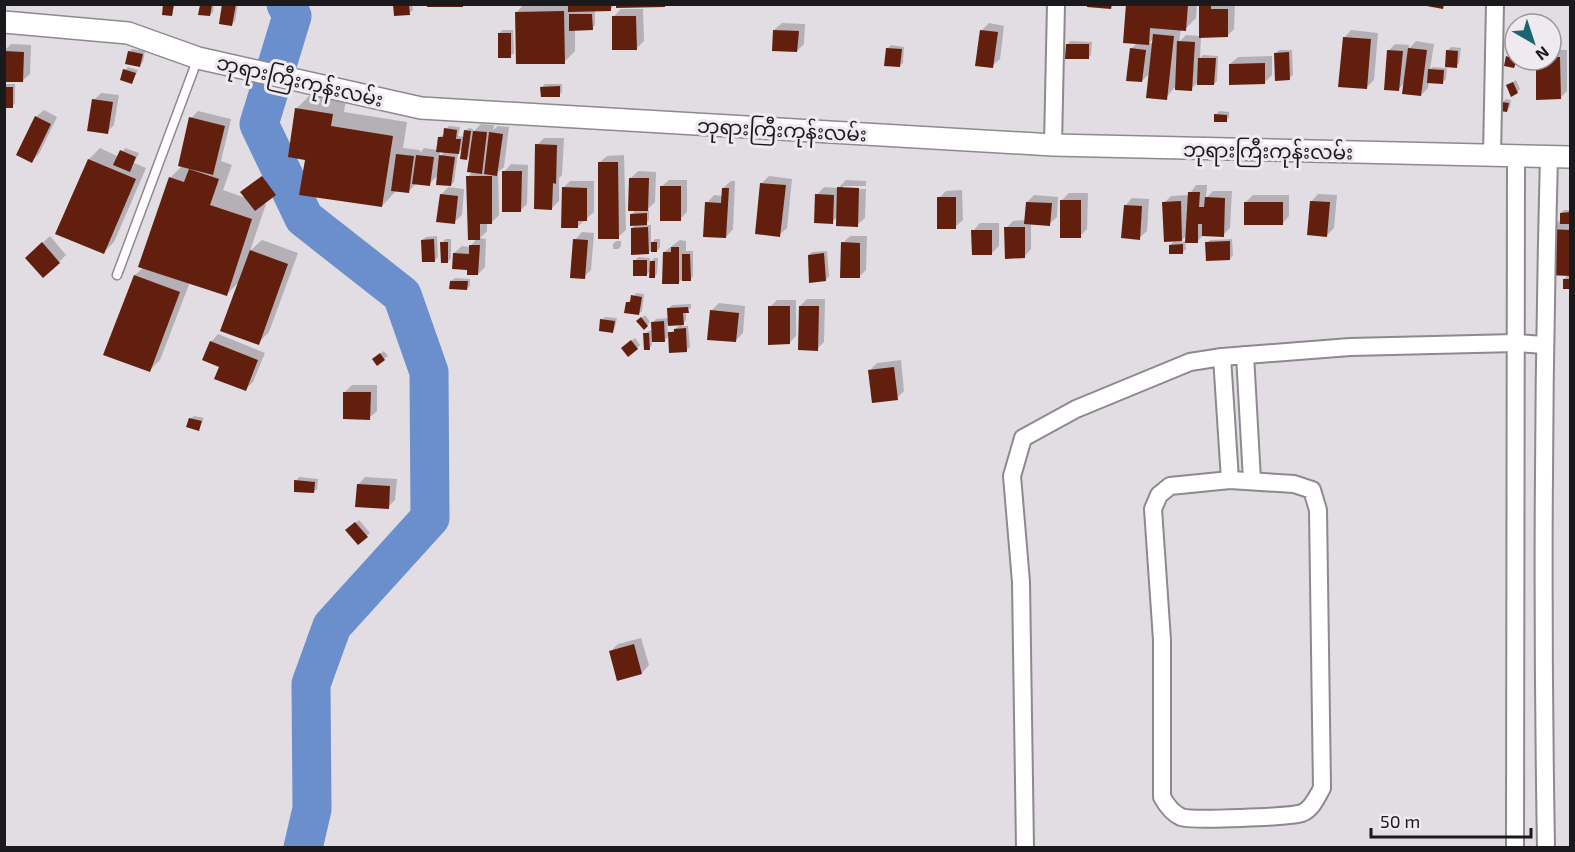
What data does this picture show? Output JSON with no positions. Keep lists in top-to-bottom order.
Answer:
{
  "streets": {
    "street": ["ဘုရားကြီးကုန်းလမ်း"]
  },
  "scale_bar": "50 m",
  "north": "bottom right"
}
